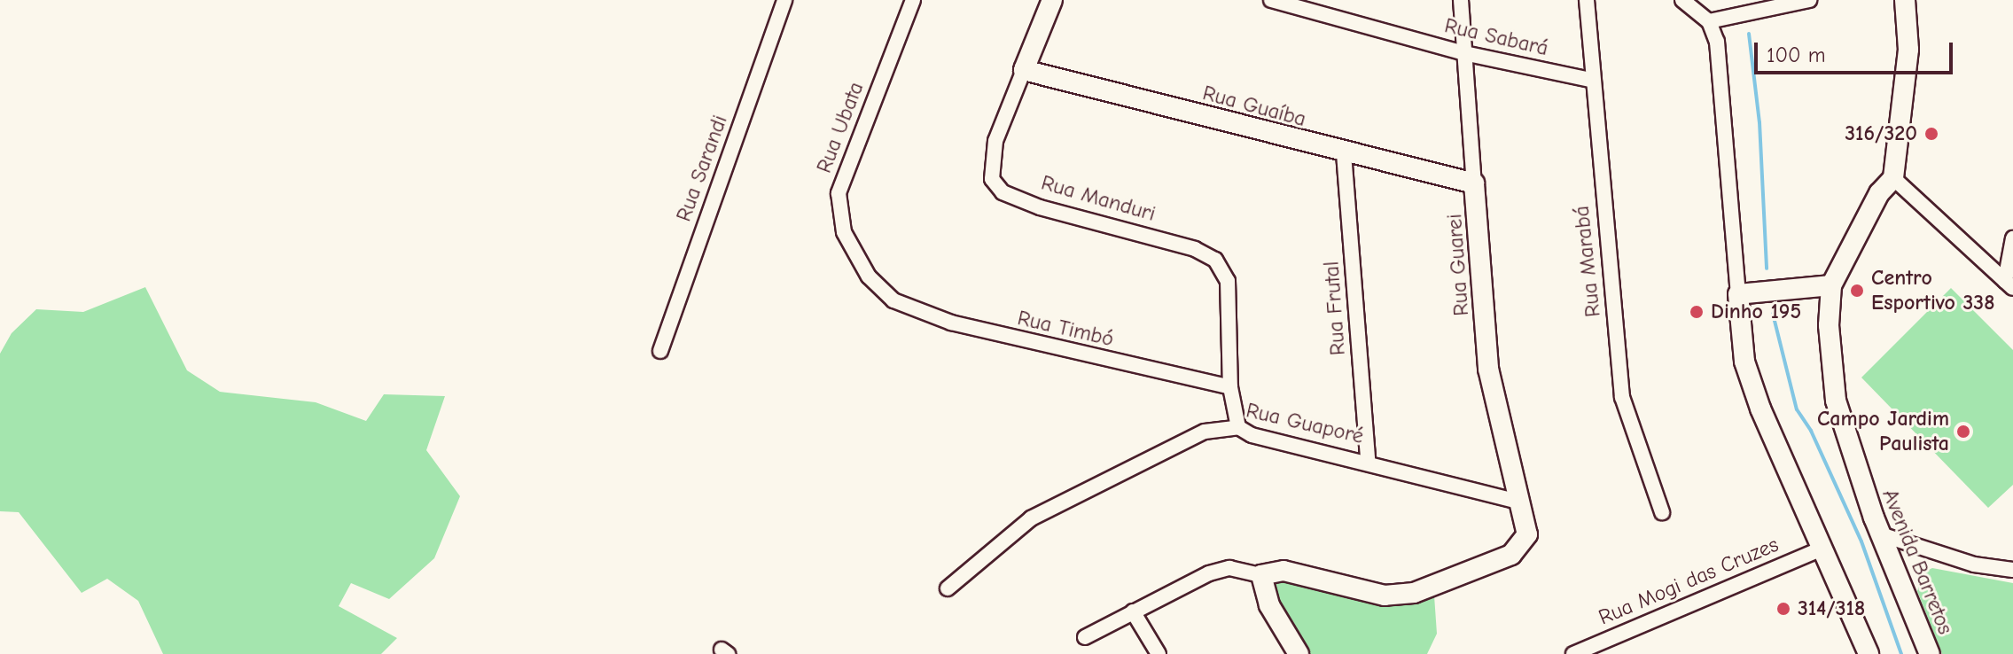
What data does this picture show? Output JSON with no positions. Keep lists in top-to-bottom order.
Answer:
{
  "streets": {
    "street": [
      "Rua Sabará",
      "Rua Guaíba",
      "Rua Ubata",
      "Rua Sarandi",
      "Rua Manduri",
      "Rua Marabá",
      "Rua Guarei",
      "Rua Frutal",
      "Rua Timbó",
      "Rua Guaporé",
      "Avenida Barretos",
      "Rua Mogi das Cruzes"
    ]
  },
  "crossings": [
    ["Rua Sabará", "Rua Marabá"],
    ["Rua Sabará", "Rua Guarei"],
    ["Rua Guaíba", "Rua Manduri"],
    ["Rua Guaíba", "Rua Guarei"],
    ["Rua Guaíba", "Rua Frutal"],
    ["Rua Ubata", "Rua Timbó"],
    ["Rua Manduri", "Rua Timbó"],
    ["Rua Manduri", "Rua Guaporé"],
    ["Rua Guarei", "Rua Guaporé"],
    ["Rua Frutal", "Rua Guaporé"]
  ],
  "places": [
    "316/320",
    "Centro Esportivo 338",
    "Dinho 195",
    "Campo Jardim Paulista",
    "314/318"
  ],
  "scale_bar": "100 m"
}
